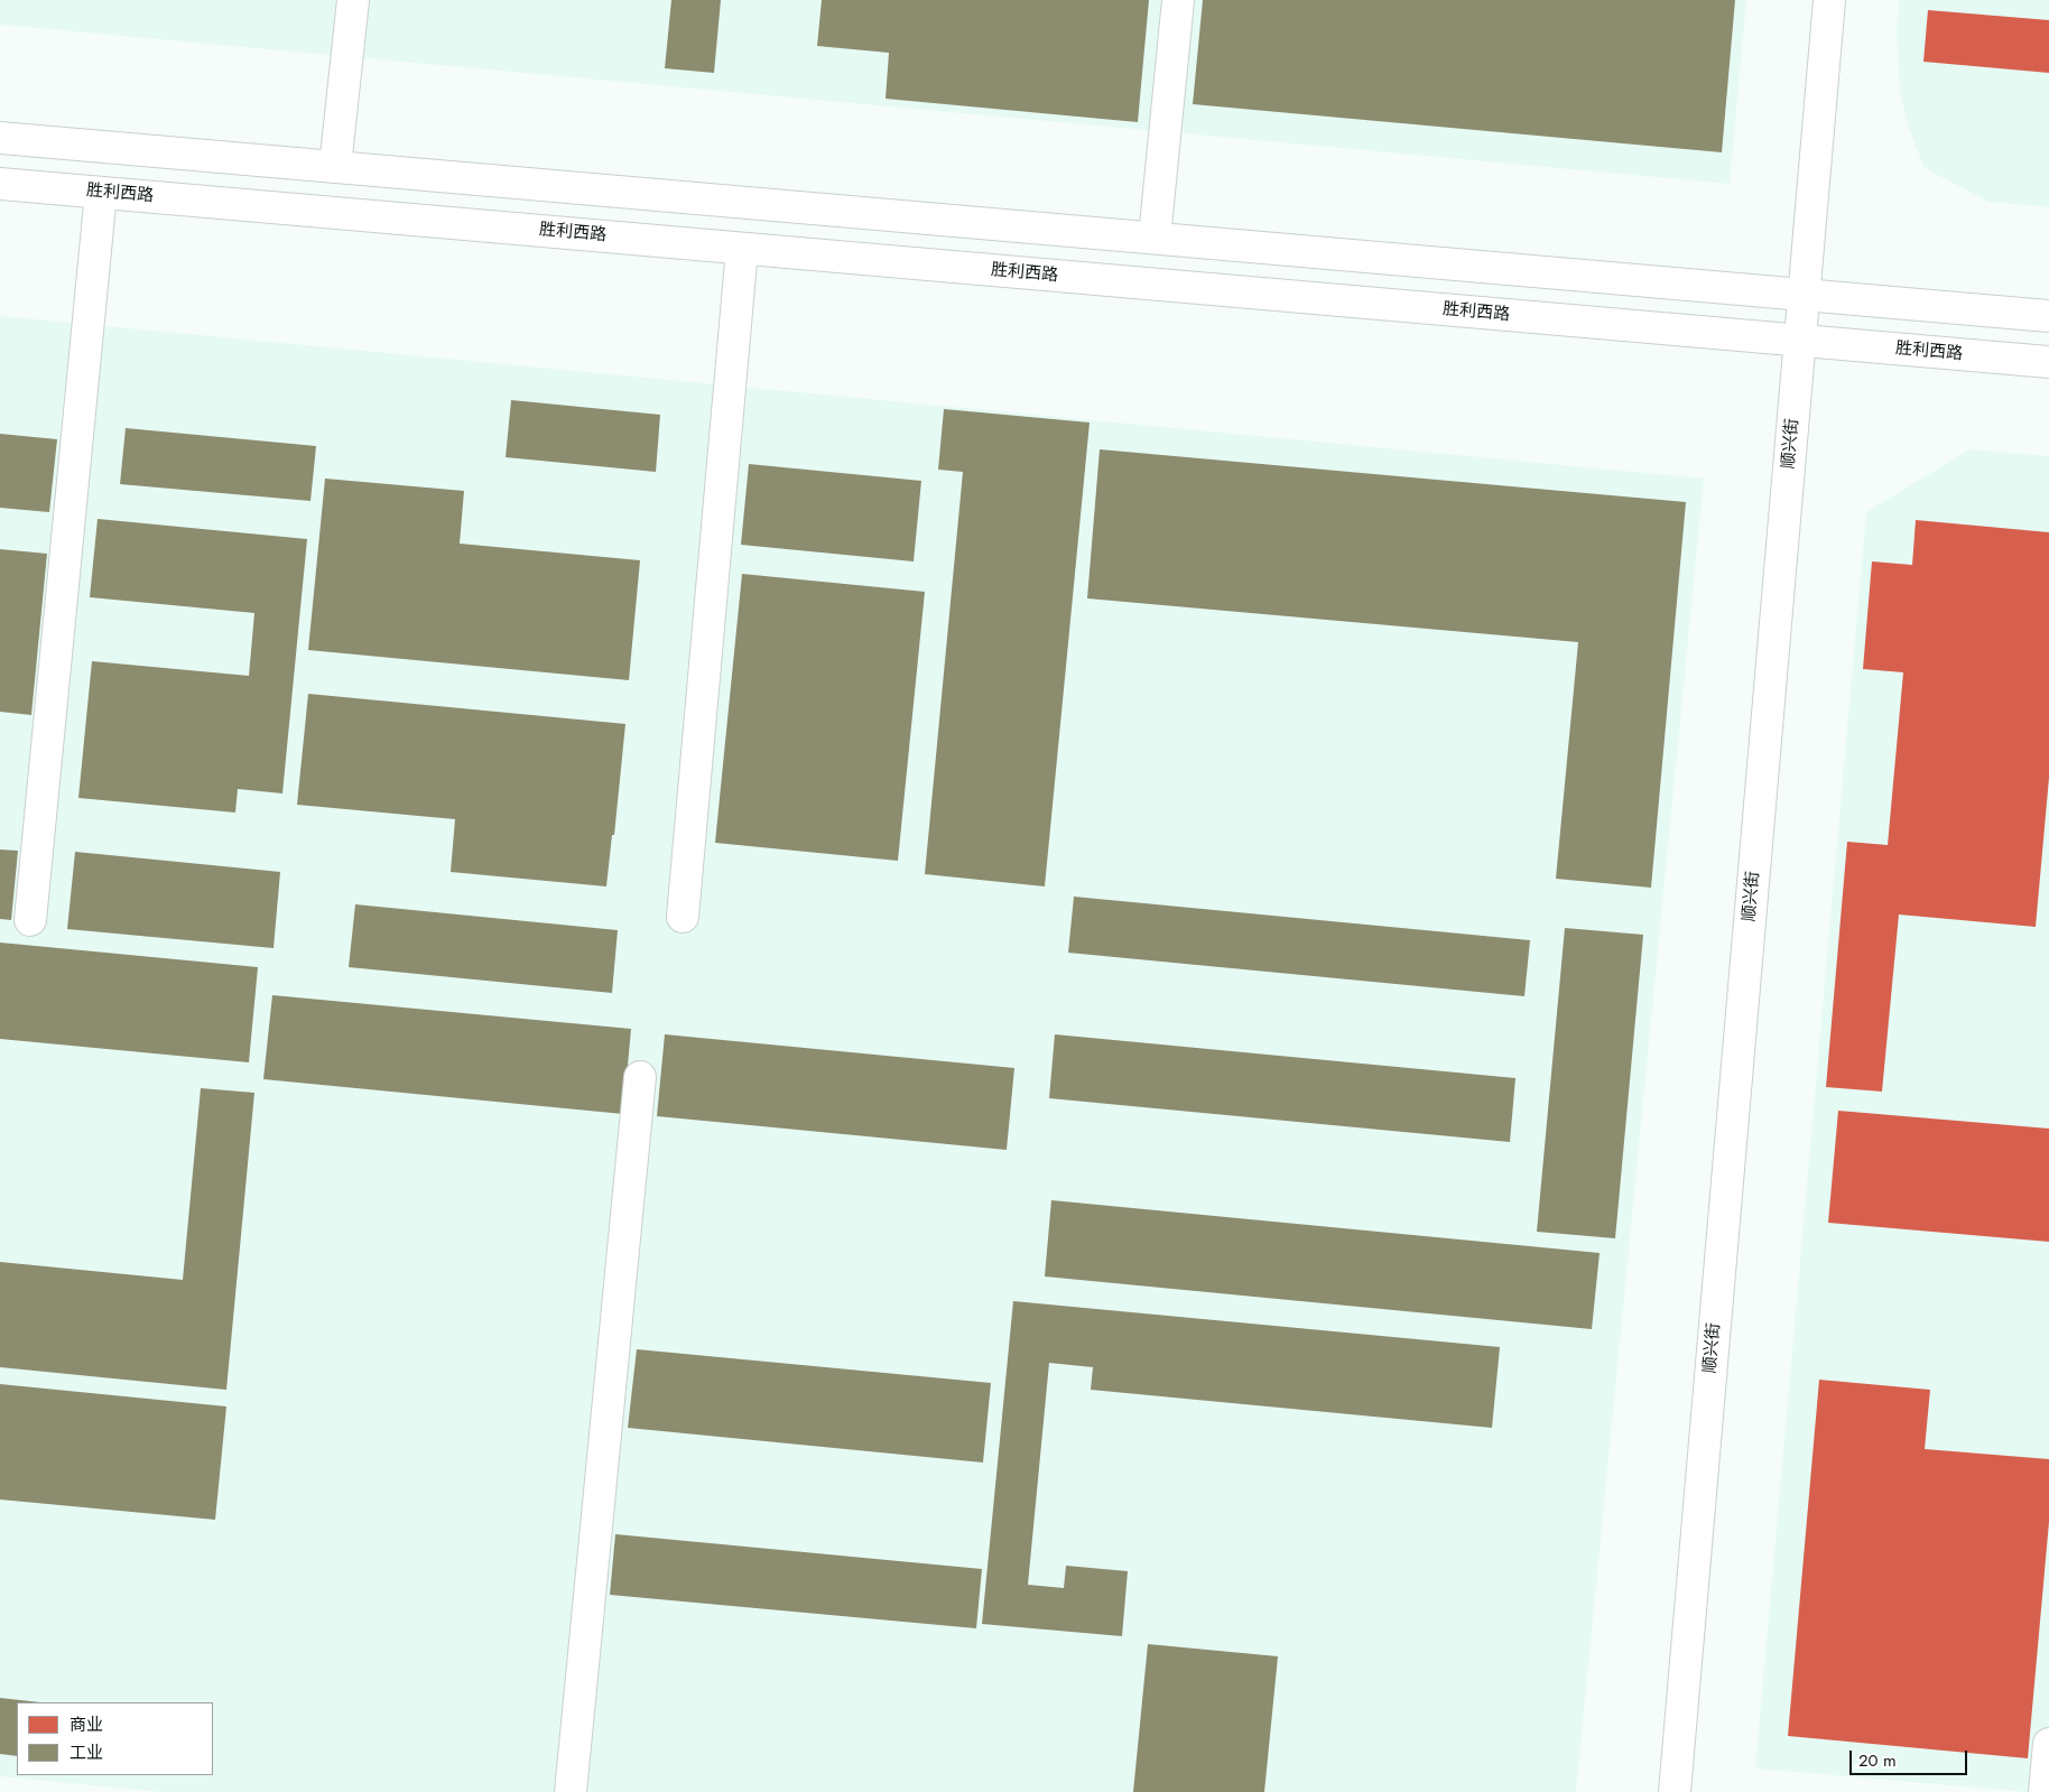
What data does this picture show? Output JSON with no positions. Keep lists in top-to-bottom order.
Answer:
{
  "streets": {
    "main road": ["胜利西路", "顺兴街"]
  },
  "crossings": [
    ["胜利西路", "顺兴街"]
  ],
  "legend": ["商业", "工业"],
  "scale_bar": "20 m"
}
